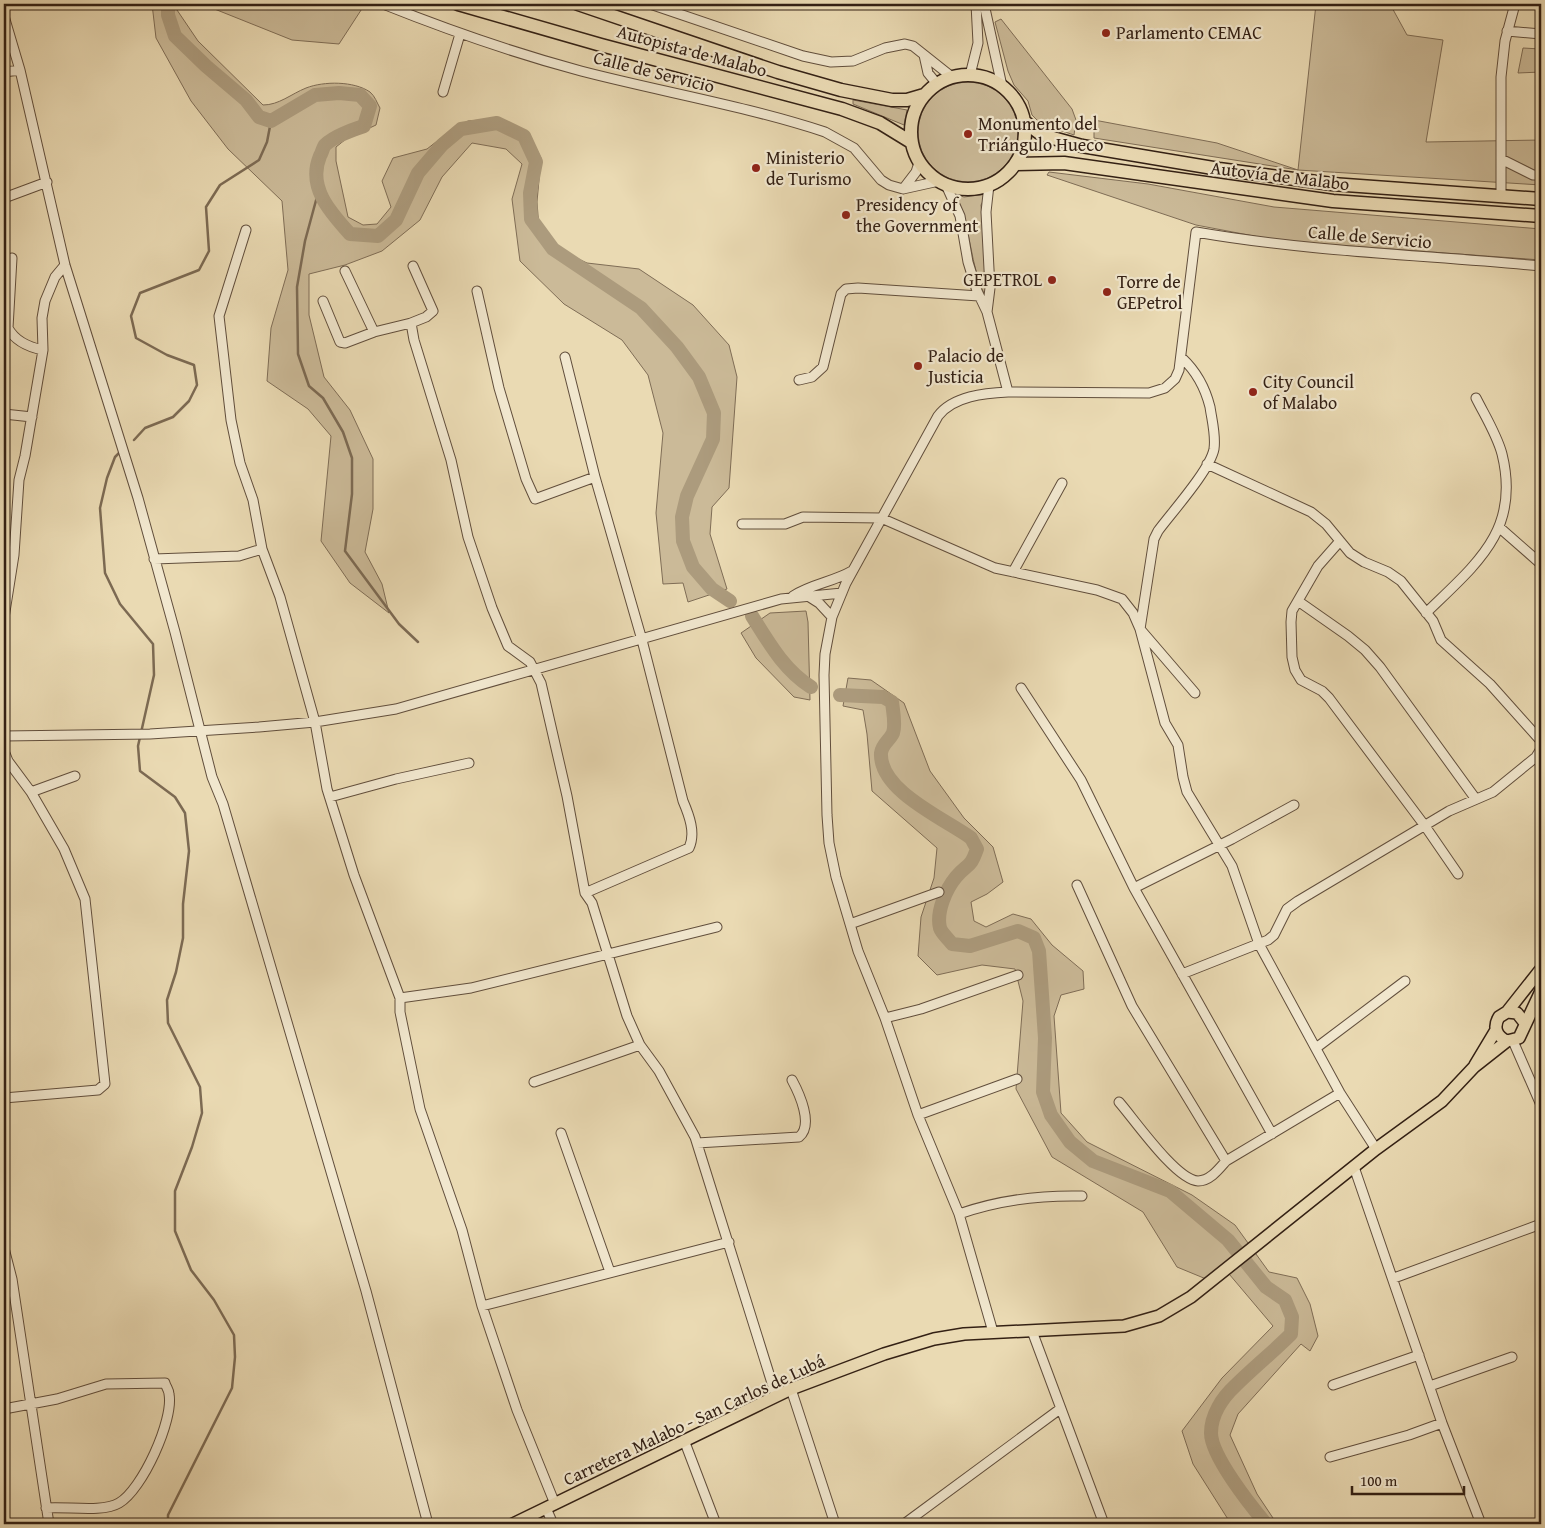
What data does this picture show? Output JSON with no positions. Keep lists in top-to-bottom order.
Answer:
{
  "streets": {
    "highway": ["Autopista de Malabo", "Autovía de Malabo"],
    "main road": ["Carretera Malabo - San Carlos de Lubá"],
    "street": ["Calle de Servicio"]
  },
  "crossings": [
    ["Autopista de Malabo", "Autovía de Malabo"]
  ],
  "places": [
    "Parlamento CEMAC",
    "Monumento del Triángulo Hueco",
    "Ministerio de Turismo",
    "Presidency of the Government",
    "GEPETROL",
    "Torre de GEPetrol",
    "Palacio de Justicia",
    "City Council of Malabo"
  ],
  "scale_bar": "100 m"
}
